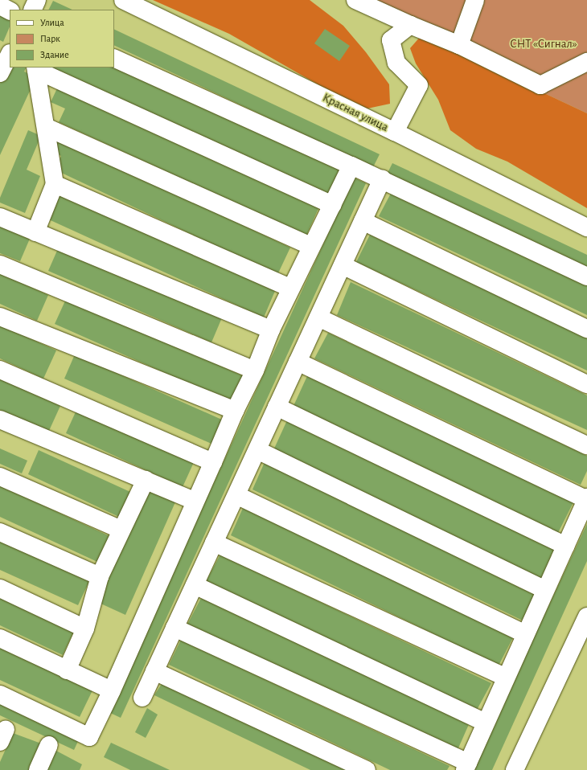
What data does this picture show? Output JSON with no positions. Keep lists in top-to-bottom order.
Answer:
{
  "streets": {
    "street": ["Красная улица"]
  },
  "parks": ["СНТ «Сигнал»"],
  "legend": ["Улица", "Парк", "Здание"]
}
